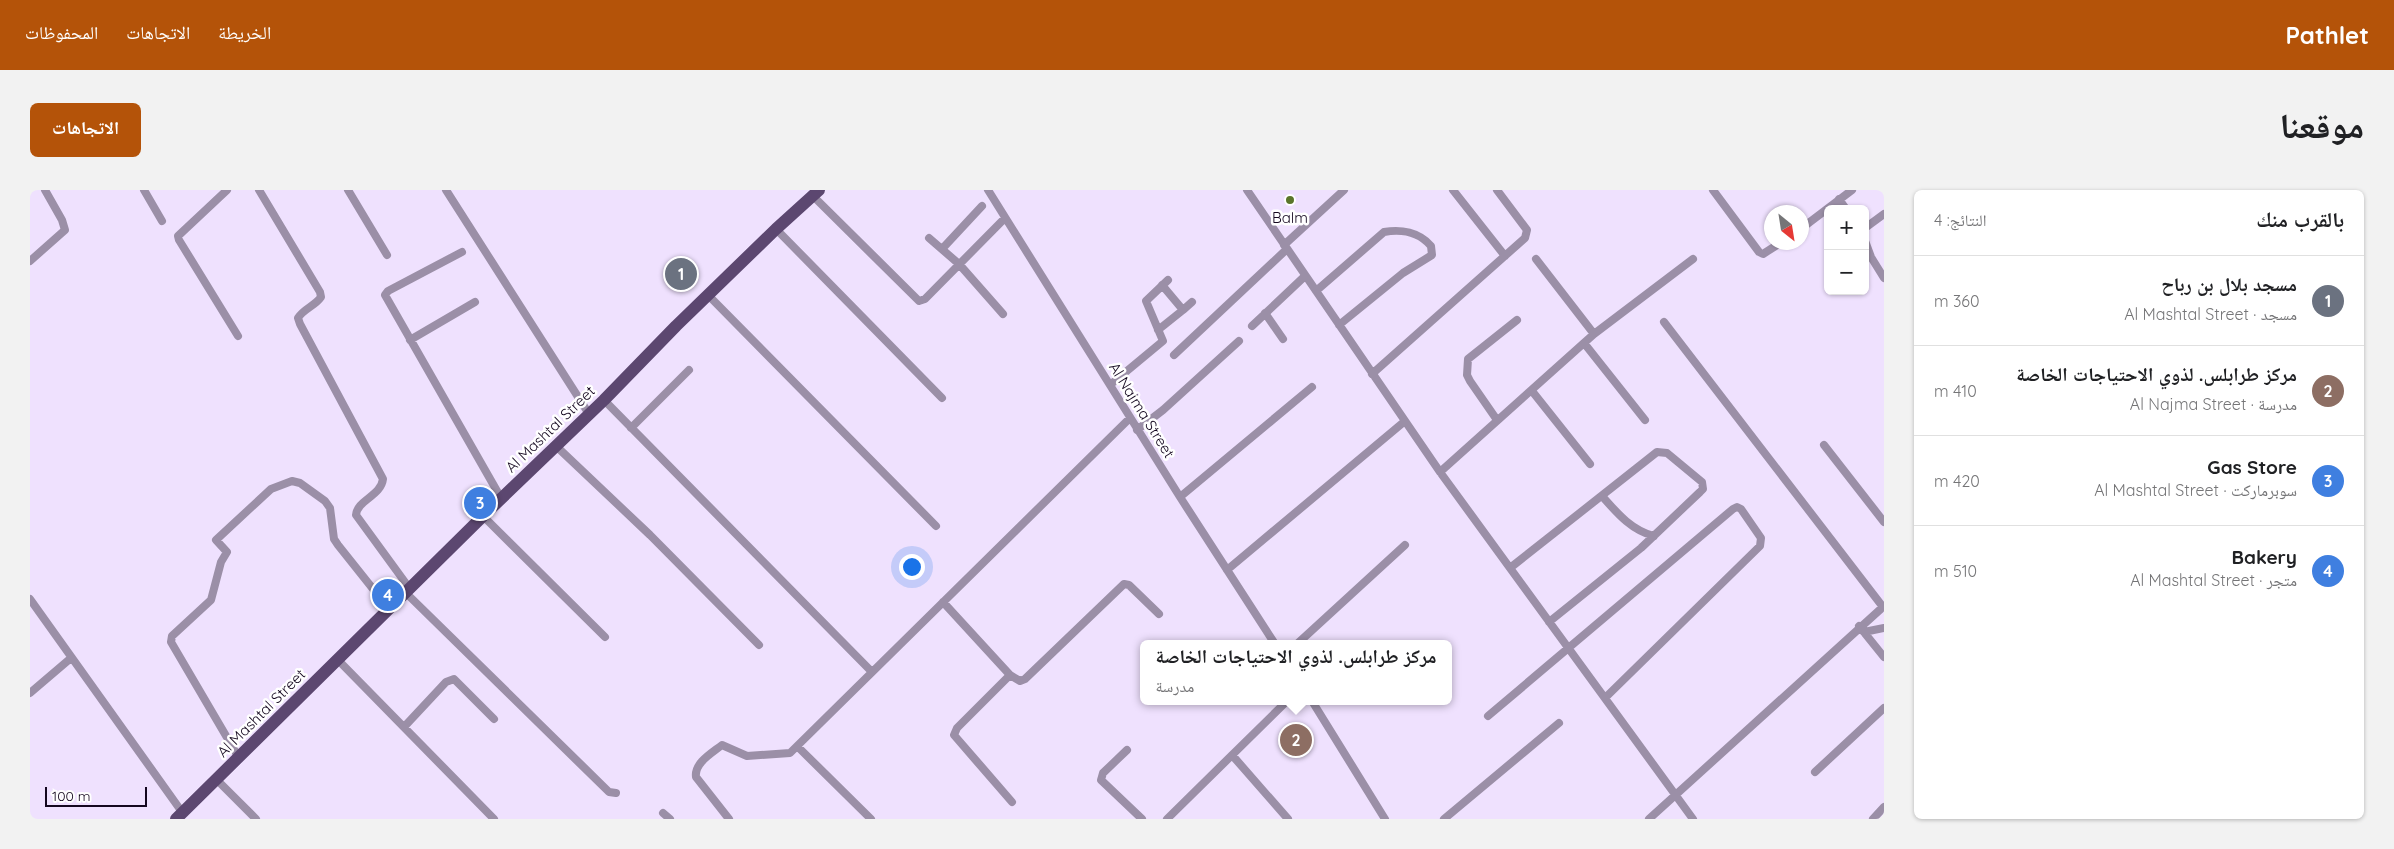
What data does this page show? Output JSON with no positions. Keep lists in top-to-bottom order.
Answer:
{
  "streets": {
    "main road": ["Al Mashtal Street"],
    "street": ["Al Najma Street"]
  },
  "places": ["Balm"],
  "scale_bar": "100 m",
  "north": "bottom right",
  "page": {
    "header": "Pathlet",
    "nav": ["الخريطة", "الاتجاهات", "المحفوظات"],
    "title": "موقعنا",
    "buttons": "الاتجاهات",
    "heading": ["بالقرب منك", "النتائج: 4"],
    "map_buttons": ["+", "−"],
    "list": [
      {
        "mark": "1",
        "name": "مسجد بلال بن رباح",
        "note": "مسجد · Al Mashtal Street",
        "value": "360 m"
      },
      {
        "mark": "2",
        "name": "مركز طرابلس. لذوي الاحتياجات الخاصة",
        "note": "مدرسة · Al Najma Street",
        "value": "410 m"
      },
      {
        "mark": "3",
        "name": "Gas Store",
        "note": "سوبرماركت · Al Mashtal Street",
        "value": "420 m"
      },
      {
        "mark": "4",
        "name": "Bakery",
        "note": "متجر · Al Mashtal Street",
        "value": "510 m"
      }
    ],
    "pins": [
      "1",
      "3",
      "4",
      "2"
    ],
    "popup": ["مركز طرابلس. لذوي الاحتياجات الخاصة", "مدرسة"],
    "scale": "100 m"
  }
}
